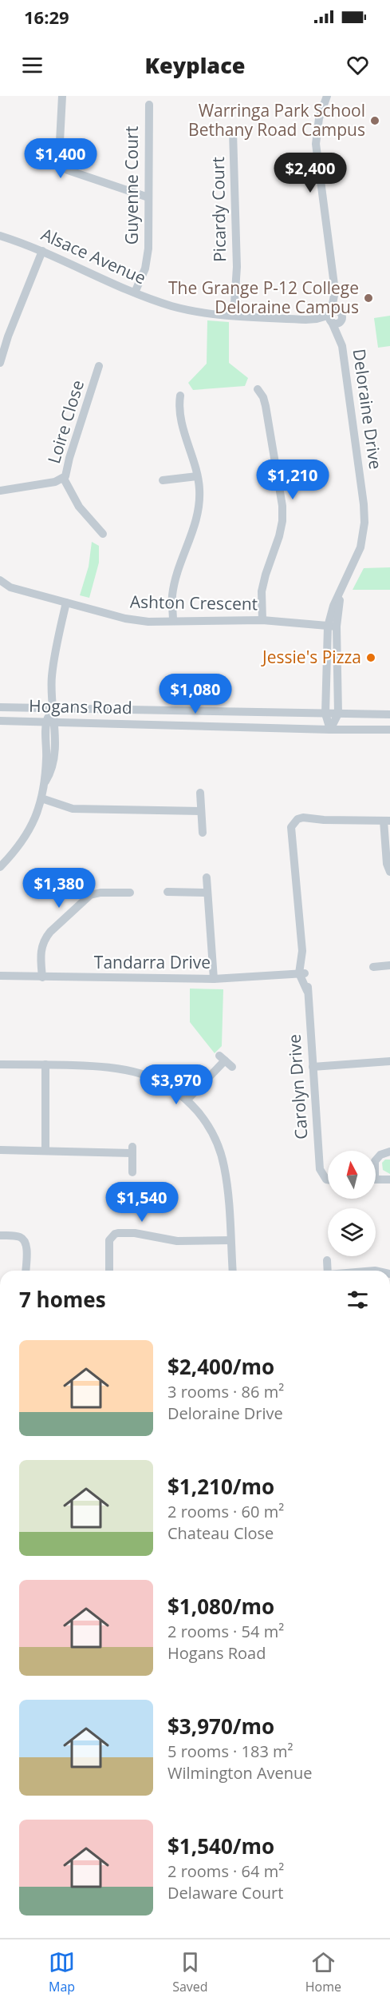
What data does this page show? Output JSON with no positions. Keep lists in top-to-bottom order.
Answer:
{
  "streets": {
    "street": [
      "Guyenne Court",
      "Picardy Court",
      "Alsace Avenue",
      "Deloraine Drive",
      "Loire Close",
      "Ashton Crescent",
      "Hogans Road",
      "Tandarra Drive",
      "Carolyn Drive"
    ]
  },
  "crossings": [
    ["Guyenne Court", "Alsace Avenue"],
    ["Picardy Court", "Alsace Avenue"],
    ["Alsace Avenue", "Deloraine Drive"],
    ["Deloraine Drive", "Ashton Crescent"],
    ["Deloraine Drive", "Hogans Road"],
    ["Tandarra Drive", "Carolyn Drive"]
  ],
  "places": ["Warringa Park School Bethany Road Campus", "The Grange P-12 College Deloraine Campus", "Jessie's Pizza"],
  "north": "top",
  "page": {
    "status": "16:29",
    "header": "Keyplace",
    "price": [
      "$1,400",
      "$2,400",
      "$1,210",
      "$1,080",
      "$1,380",
      "$3,970",
      "$1,540"
    ],
    "heading": "7 homes",
    "list": [
      {
        "name": "$2,400/mo",
        "note": "3 rooms · 86 m² · Deloraine Drive"
      },
      {
        "name": "$1,210/mo",
        "note": "2 rooms · 60 m² · Chateau Close"
      },
      {
        "name": "$1,080/mo",
        "note": "2 rooms · 54 m² · Hogans Road"
      },
      {
        "name": "$3,970/mo",
        "note": "5 rooms · 183 m² · Wilmington Avenue"
      },
      {
        "name": "$1,540/mo",
        "note": "2 rooms · 64 m² · Delaware Court"
      }
    ],
    "tabs": ["Map", "Saved", "Home"]
  }
}
